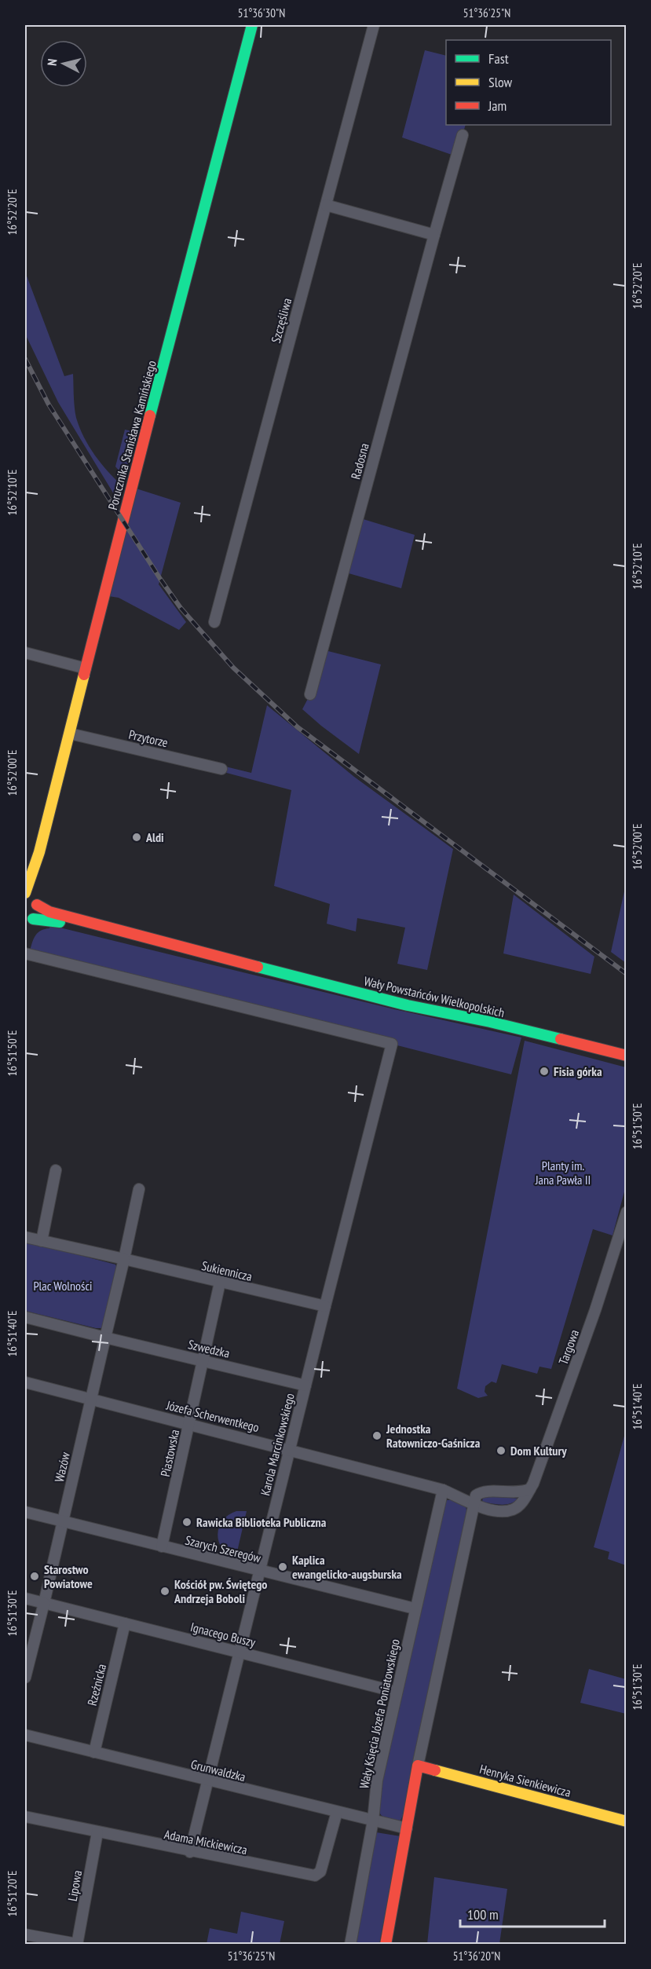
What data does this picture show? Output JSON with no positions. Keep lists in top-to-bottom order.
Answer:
{
  "streets": {
    "street": [
      "Szczęśliwa",
      "Porucznika Stanisława Kamińskiego",
      "Radosna",
      "Przytorze",
      "Wały Powstańców Wielkopolskich",
      "Sukiennicza",
      "Targowa",
      "Szwedzka",
      "Józefa Scherwentkego",
      "Karola Marcinkowskiego",
      "Piastowska",
      "Wazów",
      "Szarych Szeregów",
      "Ignacego Buszy",
      "Rzeźnicka",
      "Wały Księcia Józefa Poniatowskiego",
      "Grunwaldzka",
      "Henryka Sienkiewicza",
      "Adama Mickiewicza",
      "Lipowa"
    ]
  },
  "crossings": [
    ["Porucznika Stanisława Kamińskiego", "Przytorze"],
    ["Porucznika Stanisława Kamińskiego", "Wały Powstańców Wielkopolskich"],
    ["Sukiennicza", "Karola Marcinkowskiego"],
    ["Sukiennicza", "Piastowska"],
    ["Targowa", "Józefa Scherwentkego"],
    ["Szwedzka", "Karola Marcinkowskiego"],
    ["Szwedzka", "Piastowska"],
    ["Szwedzka", "Wazów"],
    ["Józefa Scherwentkego", "Karola Marcinkowskiego"],
    ["Józefa Scherwentkego", "Piastowska"],
    ["Józefa Scherwentkego", "Wazów"],
    ["Józefa Scherwentkego", "Wały Księcia Józefa Poniatowskiego"],
    ["Karola Marcinkowskiego", "Szarych Szeregów"],
    ["Karola Marcinkowskiego", "Ignacego Buszy"],
    ["Karola Marcinkowskiego", "Grunwaldzka"],
    ["Karola Marcinkowskiego", "Adama Mickiewicza"],
    ["Piastowska", "Szarych Szeregów"],
    ["Wazów", "Szarych Szeregów"],
    ["Wazów", "Ignacego Buszy"],
    ["Szarych Szeregów", "Wały Księcia Józefa Poniatowskiego"],
    ["Ignacego Buszy", "Rzeźnicka"],
    ["Ignacego Buszy", "Wały Księcia Józefa Poniatowskiego"],
    ["Rzeźnicka", "Grunwaldzka"],
    ["Wały Księcia Józefa Poniatowskiego", "Grunwaldzka"],
    ["Grunwaldzka", "Adama Mickiewicza"],
    ["Adama Mickiewicza", "Lipowa"]
  ],
  "parks": ["Planty im. Jana Pawła II", "Plac Wolności"],
  "places": [
    "Aldi",
    "Fisia górka",
    "Jednostka Ratowniczo-Gaśnicza",
    "Dom Kultury",
    "Rawicka Biblioteka Publiczna",
    "Kaplica ewangelicko-augsburska",
    "Starostwo Powiatowe",
    "Kościół pw. Świętego Andrzeja Boboli"
  ],
  "legend": ["Fast", "Slow", "Jam"],
  "scale_bar": "100 m",
  "north": "left",
  "coordinates": [
    "51°36'30\"N",
    "51°36'25\"N",
    "16°52'20\"E",
    "16°52'10\"E",
    "16°52'00\"E",
    "16°51'50\"E",
    "16°51'40\"E",
    "16°51'30\"E",
    "16°51'20\"E",
    "51°36'20\"N"
  ]
}
